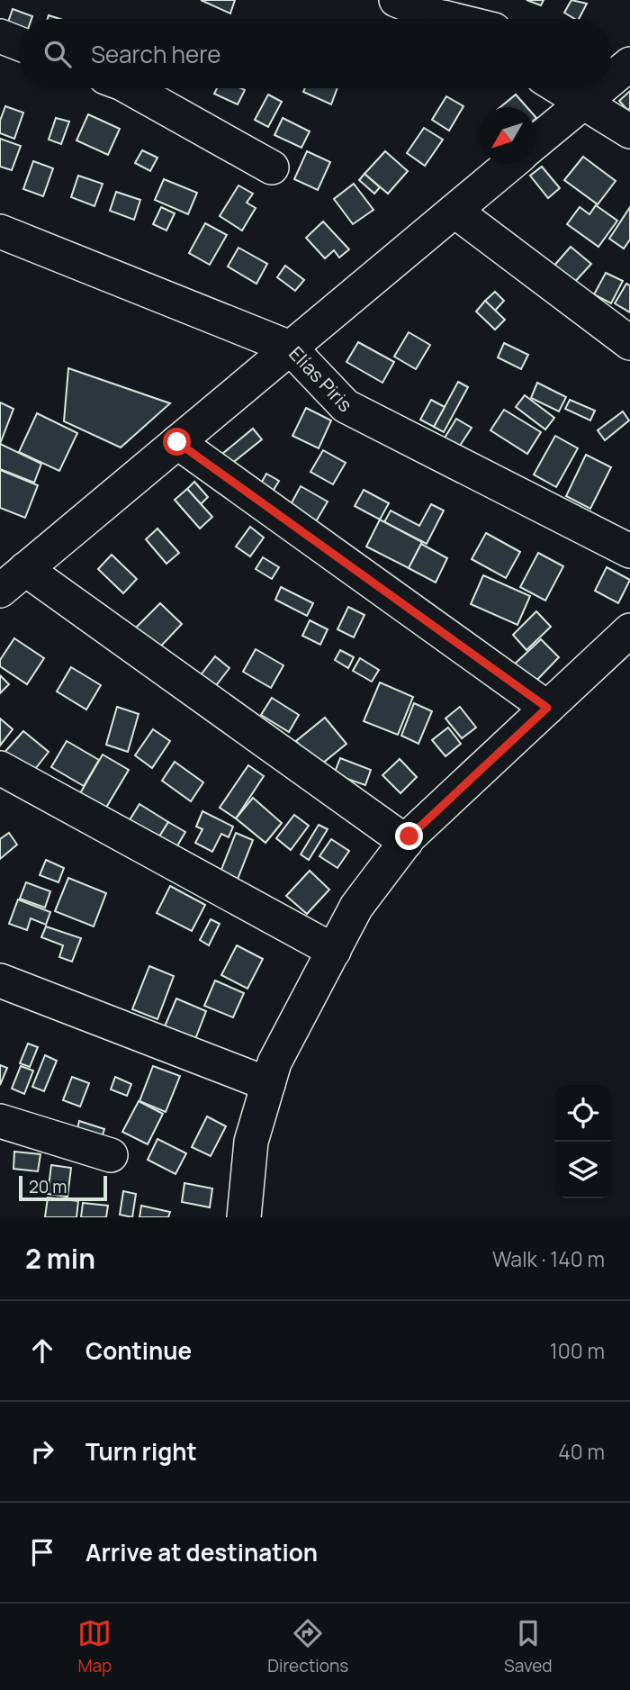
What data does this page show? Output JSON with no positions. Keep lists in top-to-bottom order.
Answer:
{
  "streets": {
    "street": ["Elías Piris"]
  },
  "scale_bar": "20 m",
  "north": "bottom left",
  "page": {
    "search": "Search here",
    "scale": "20 m",
    "heading": ["2 min", "Walk · 140 m"],
    "list": [
      ["Continue", "100 m"],
      ["Turn right", "40 m"],
      "Arrive at destination"
    ],
    "nav": ["Map", "Directions", "Saved"]
  }
}
